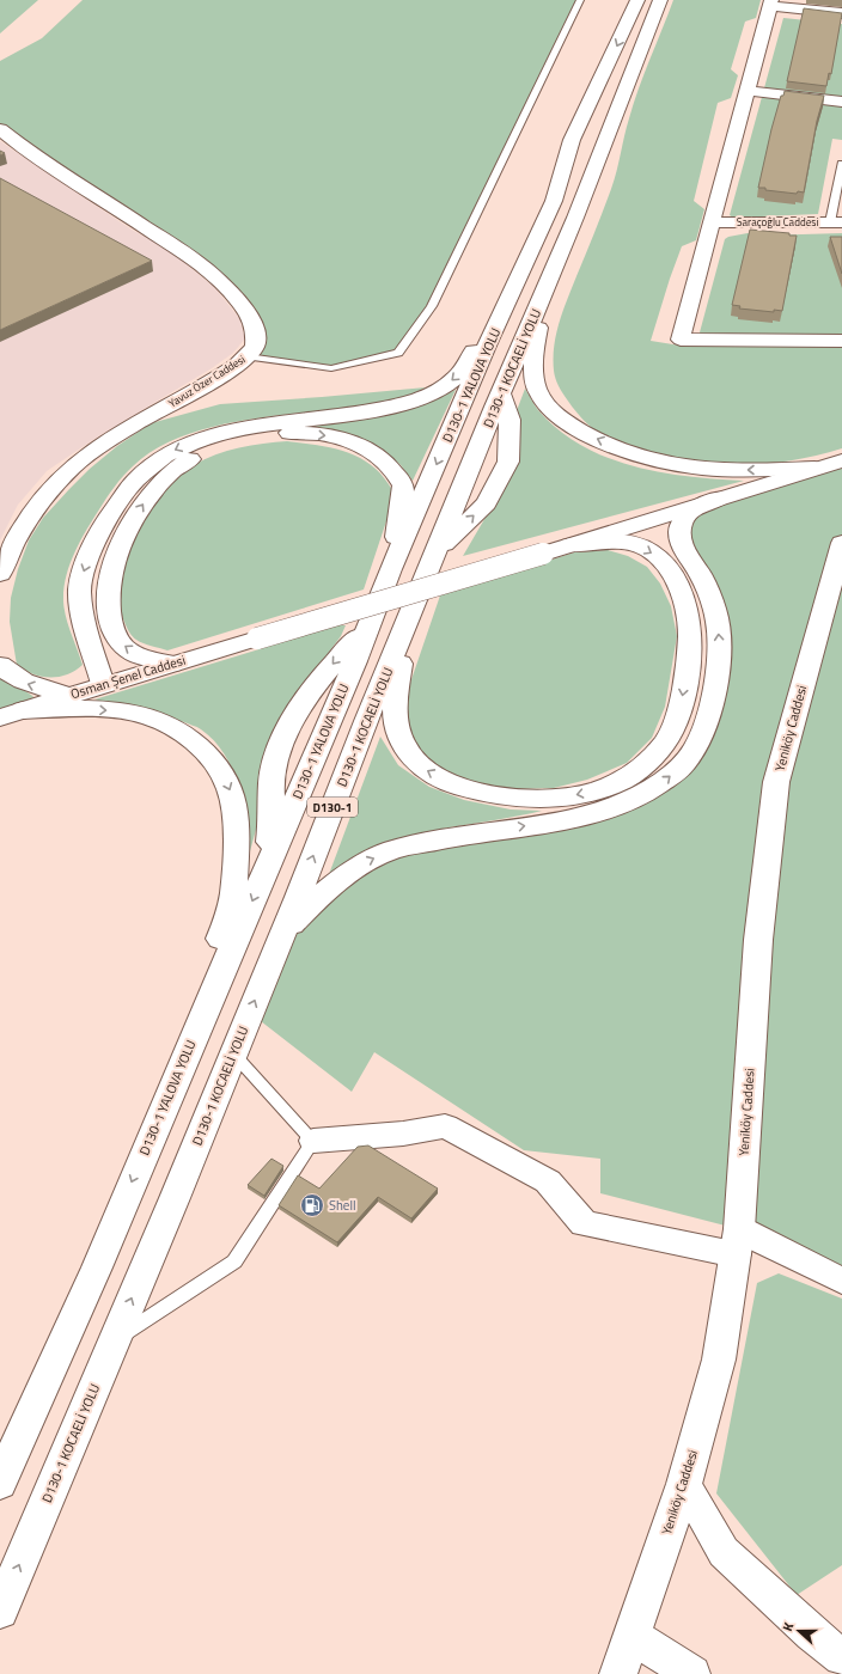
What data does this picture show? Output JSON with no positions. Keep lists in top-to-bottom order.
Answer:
{
  "streets": {
    "main road": [
      "D130-1 KOCAELİ YOLU",
      "Yavuz Özer Caddesi",
      "D130-1 YALOVA YOLU",
      "Osman Şenel Caddesi",
      "Yeniköy Caddesi",
      "D130-1"
    ],
    "street": ["Saraçoğlu Caddesi"]
  },
  "one_way": ["D130-1 KOCAELİ YOLU", "D130-1 YALOVA YOLU"],
  "places": {
    "fuel station": ["Shell"]
  },
  "north": "left"
}
